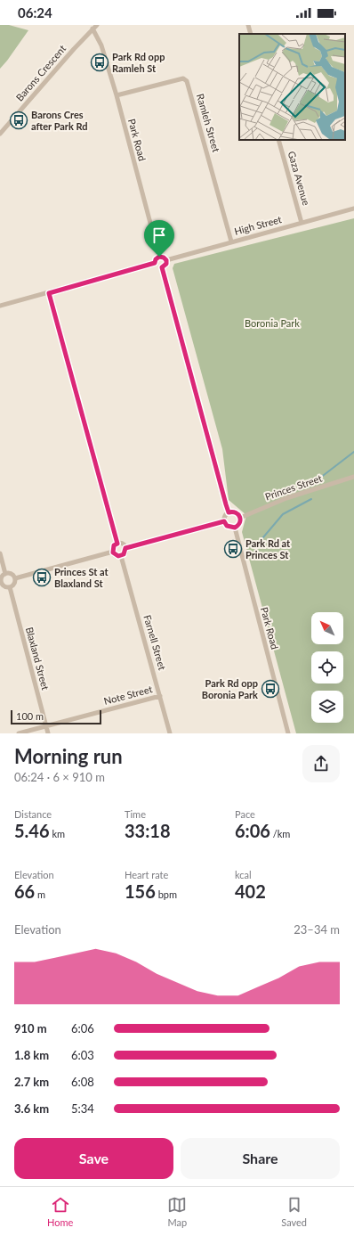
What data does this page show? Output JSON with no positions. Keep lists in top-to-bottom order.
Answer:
{
  "streets": {
    "street": [
      "Barons Crescent",
      "Ramleh Street",
      "Park Road",
      "Gaza Avenue",
      "High Street",
      "Princes Street",
      "Farnell Street",
      "Blaxland Street",
      "Note Street"
    ]
  },
  "crossings": [
    ["Barons Crescent", "Park Road"],
    ["Ramleh Street", "Park Road"],
    ["Ramleh Street", "High Street"],
    ["Park Road", "High Street"],
    ["Park Road", "Princes Street"],
    ["Gaza Avenue", "High Street"],
    ["Farnell Street", "Note Street"],
    ["Blaxland Street", "Note Street"]
  ],
  "parks": ["Boronia Park"],
  "places": {
    "bus stop": [
      "Park Rd opp Ramleh St",
      "Barons Cres after Park Rd",
      "Park Rd at Princes St",
      "Princes St at Blaxland St",
      "Park Rd opp Boronia Park"
    ]
  },
  "scale_bar": "100 m",
  "north": "top left",
  "page": {
    "status": "06:24",
    "scale": "100 m",
    "heading": ["Morning run", "06:24 · 6 × 910 m"],
    "stats": [
      ["Distance", "5.46 km"],
      ["Time", "33:18"],
      ["Pace", "6:06 /km"],
      ["Elevation", "66 m"],
      ["Heart rate", "156 bpm"],
      ["kcal", "402"]
    ],
    "chart": ["Elevation", "23–34 m"],
    "list": [
      {
        "name": "910 m",
        "note": "6:06"
      },
      {
        "name": "1.8 km",
        "note": "6:03"
      },
      {
        "name": "2.7 km",
        "note": "6:08"
      },
      {
        "name": "3.6 km",
        "note": "5:34"
      }
    ],
    "buttons": ["Save", "Share"],
    "tabs": ["Home", "Map", "Saved"]
  }
}
